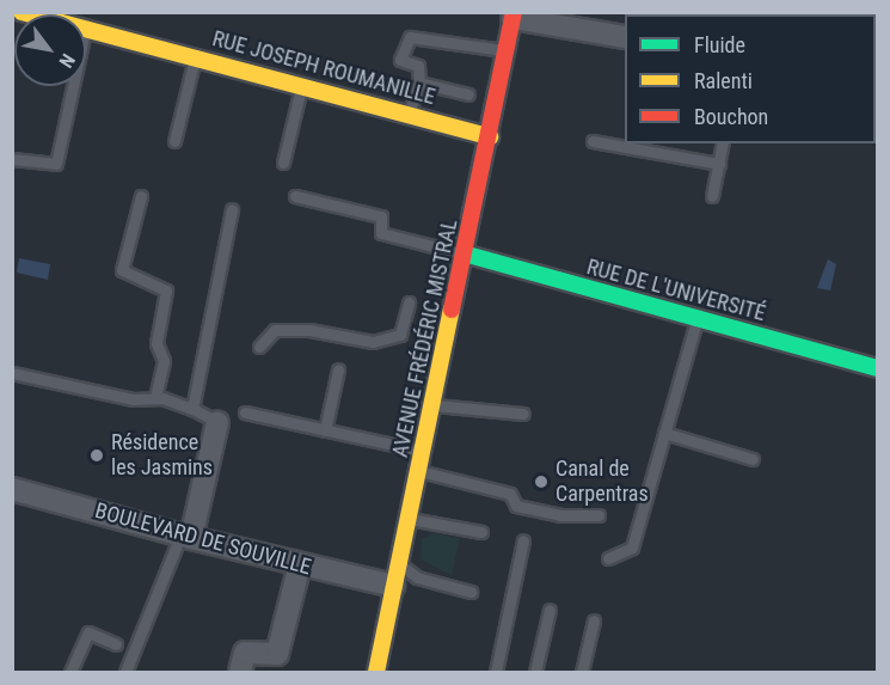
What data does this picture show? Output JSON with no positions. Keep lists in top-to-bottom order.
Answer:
{
  "streets": {
    "street": [
      "RUE JOSEPH ROUMANILLE",
      "RUE DE L'UNIVERSITÉ",
      "AVENUE FRÉDÉRIC MISTRAL",
      "BOULEVARD DE SOUVILLE"
    ]
  },
  "crossings": [
    ["RUE JOSEPH ROUMANILLE", "AVENUE FRÉDÉRIC MISTRAL"],
    ["RUE DE L'UNIVERSITÉ", "AVENUE FRÉDÉRIC MISTRAL"],
    ["AVENUE FRÉDÉRIC MISTRAL", "BOULEVARD DE SOUVILLE"]
  ],
  "places": ["Résidence les Jasmins", "Canal de Carpentras"],
  "legend": ["Fluide", "Ralenti", "Bouchon"],
  "north": "bottom right"
}
